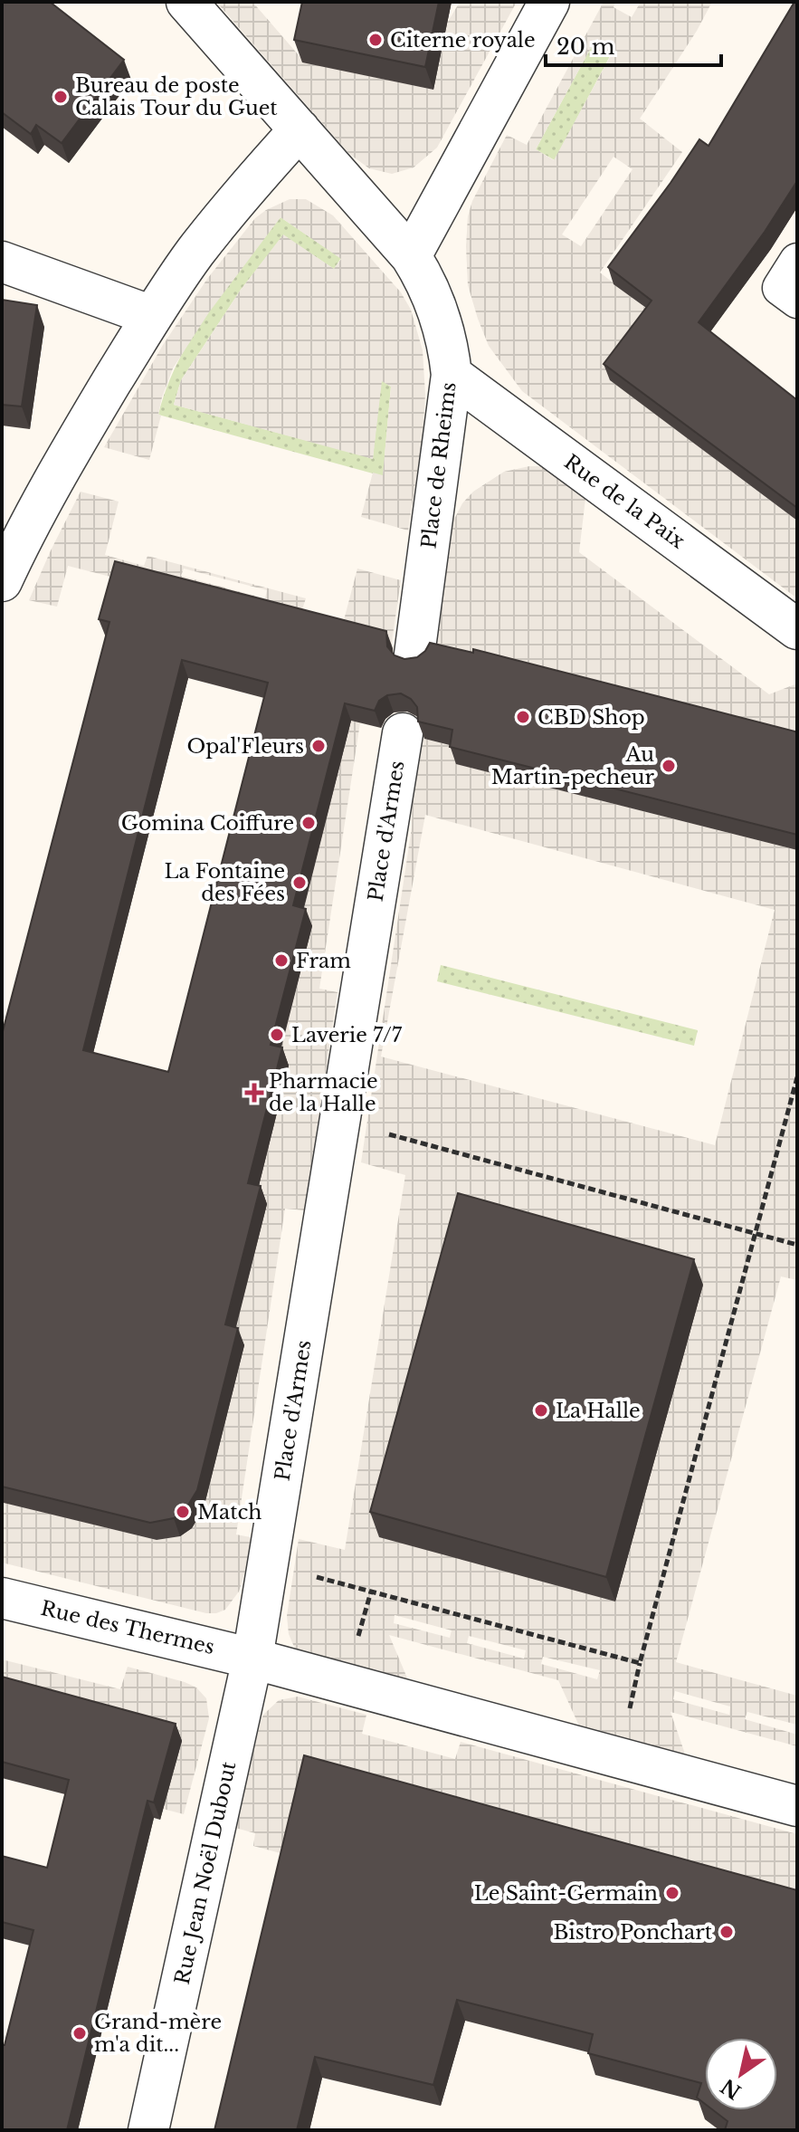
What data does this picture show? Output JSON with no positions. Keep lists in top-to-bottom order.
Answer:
{
  "streets": {
    "street": [
      "Place de Rheims",
      "Rue de la Paix",
      "Place d'Armes",
      "Rue des Thermes",
      "Rue Jean Noël Dubout"
    ]
  },
  "crossings": [
    ["Place de Rheims", "Rue de la Paix"],
    ["Place d'Armes", "Rue des Thermes"],
    ["Place d'Armes", "Rue Jean Noël Dubout"],
    ["Rue des Thermes", "Rue Jean Noël Dubout"]
  ],
  "places": {
    "other": [
      "Citerne royale",
      "Bureau de poste Calais Tour du Guet",
      "CBD Shop",
      "Opal'Fleurs",
      "Au Martin-pecheur",
      "Gomina Coiffure",
      "La Fontaine des Fées",
      "Fram",
      "Laverie 7/7",
      "La Halle",
      "Match",
      "Le Saint-Germain",
      "Bistro Ponchart",
      "Grand-mère m'a dit..."
    ],
    "health": ["Pharmacie de la Halle"]
  },
  "scale_bar": "20 m",
  "north": "bottom left"
}
